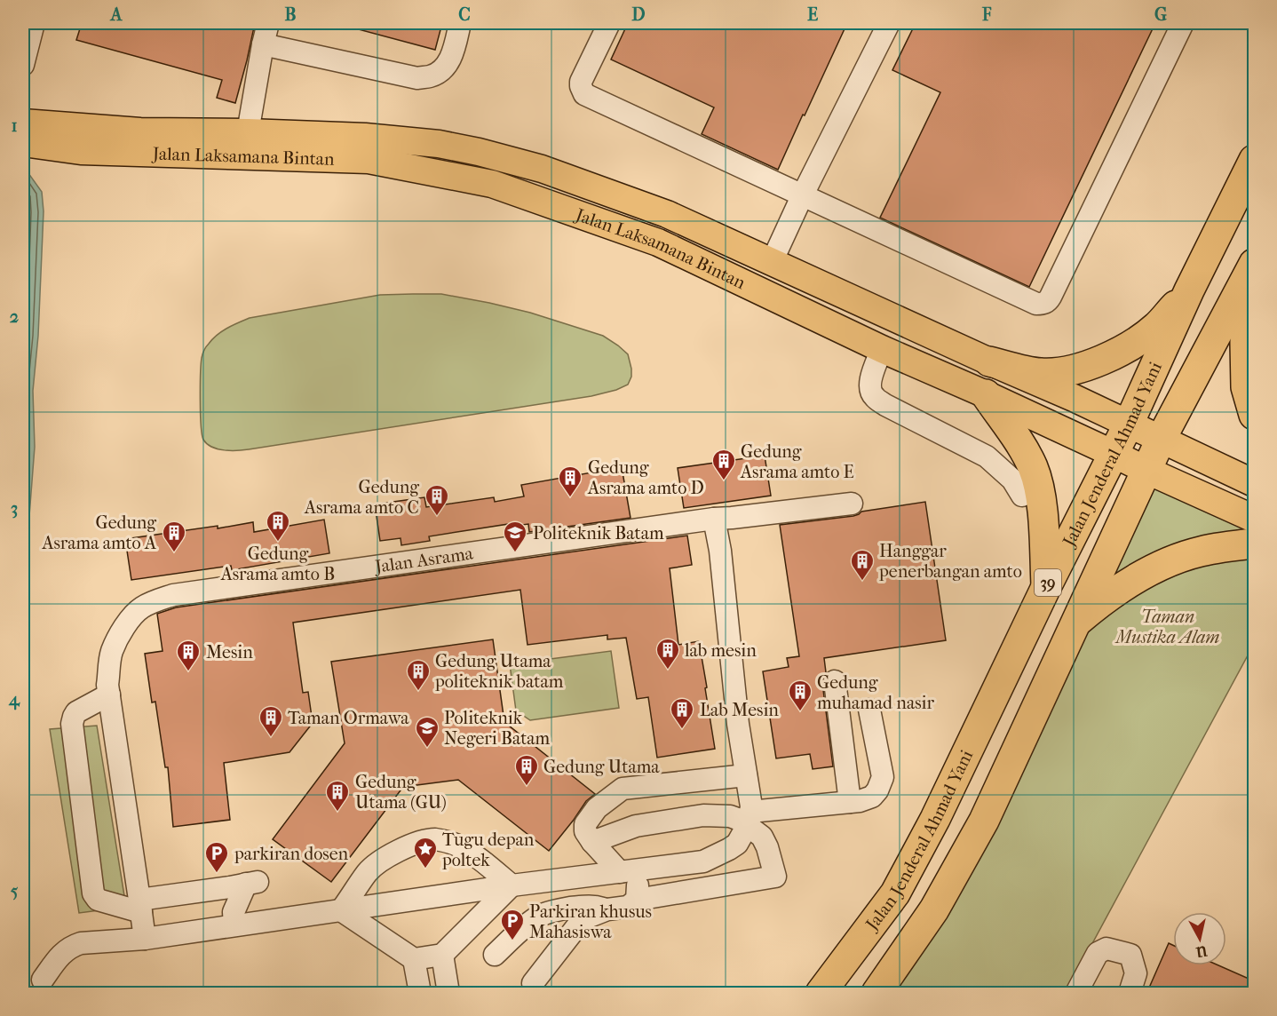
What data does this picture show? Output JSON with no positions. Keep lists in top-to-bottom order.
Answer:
{
  "streets": {
    "highway": ["Jalan Jenderal Ahmad Yani", "39"],
    "main road": ["Jalan Laksamana Bintan"],
    "lane": ["Jalan Asrama"]
  },
  "crossings": [
    ["Jalan Laksamana Bintan", "Jalan Jenderal Ahmad Yani"],
    ["Jalan Laksamana Bintan", "39"]
  ],
  "parks": ["Taman Mustika Alam"],
  "places": {
    "building": [
      "Gedung Asrama amto E",
      "Gedung Asrama amto D",
      "Gedung Asrama amto C",
      "Gedung Asrama amto B",
      "Gedung Asrama amto A",
      "Hanggar penerbangan amto",
      "lab mesin",
      "Mesin",
      "Gedung Utama politeknik batam",
      "Gedung muhamad nasir",
      "Lab Mesin",
      "Taman Ormawa",
      "Gedung Utama",
      "Gedung Utama (GU)"
    ],
    "school or university": ["Politeknik Batam", "Politeknik Negeri Batam"],
    "place": ["Tugu depan poltek"],
    "parking": ["parkiran dosen", "Parkiran khusus Mahasiswa"]
  },
  "north": "bottom",
  "grid": {
    "columns": [
      "A",
      "B",
      "C",
      "D",
      "E",
      "F",
      "G"
    ],
    "rows": [
      "1",
      "2",
      "3",
      "4",
      "5"
    ]
  }
}
